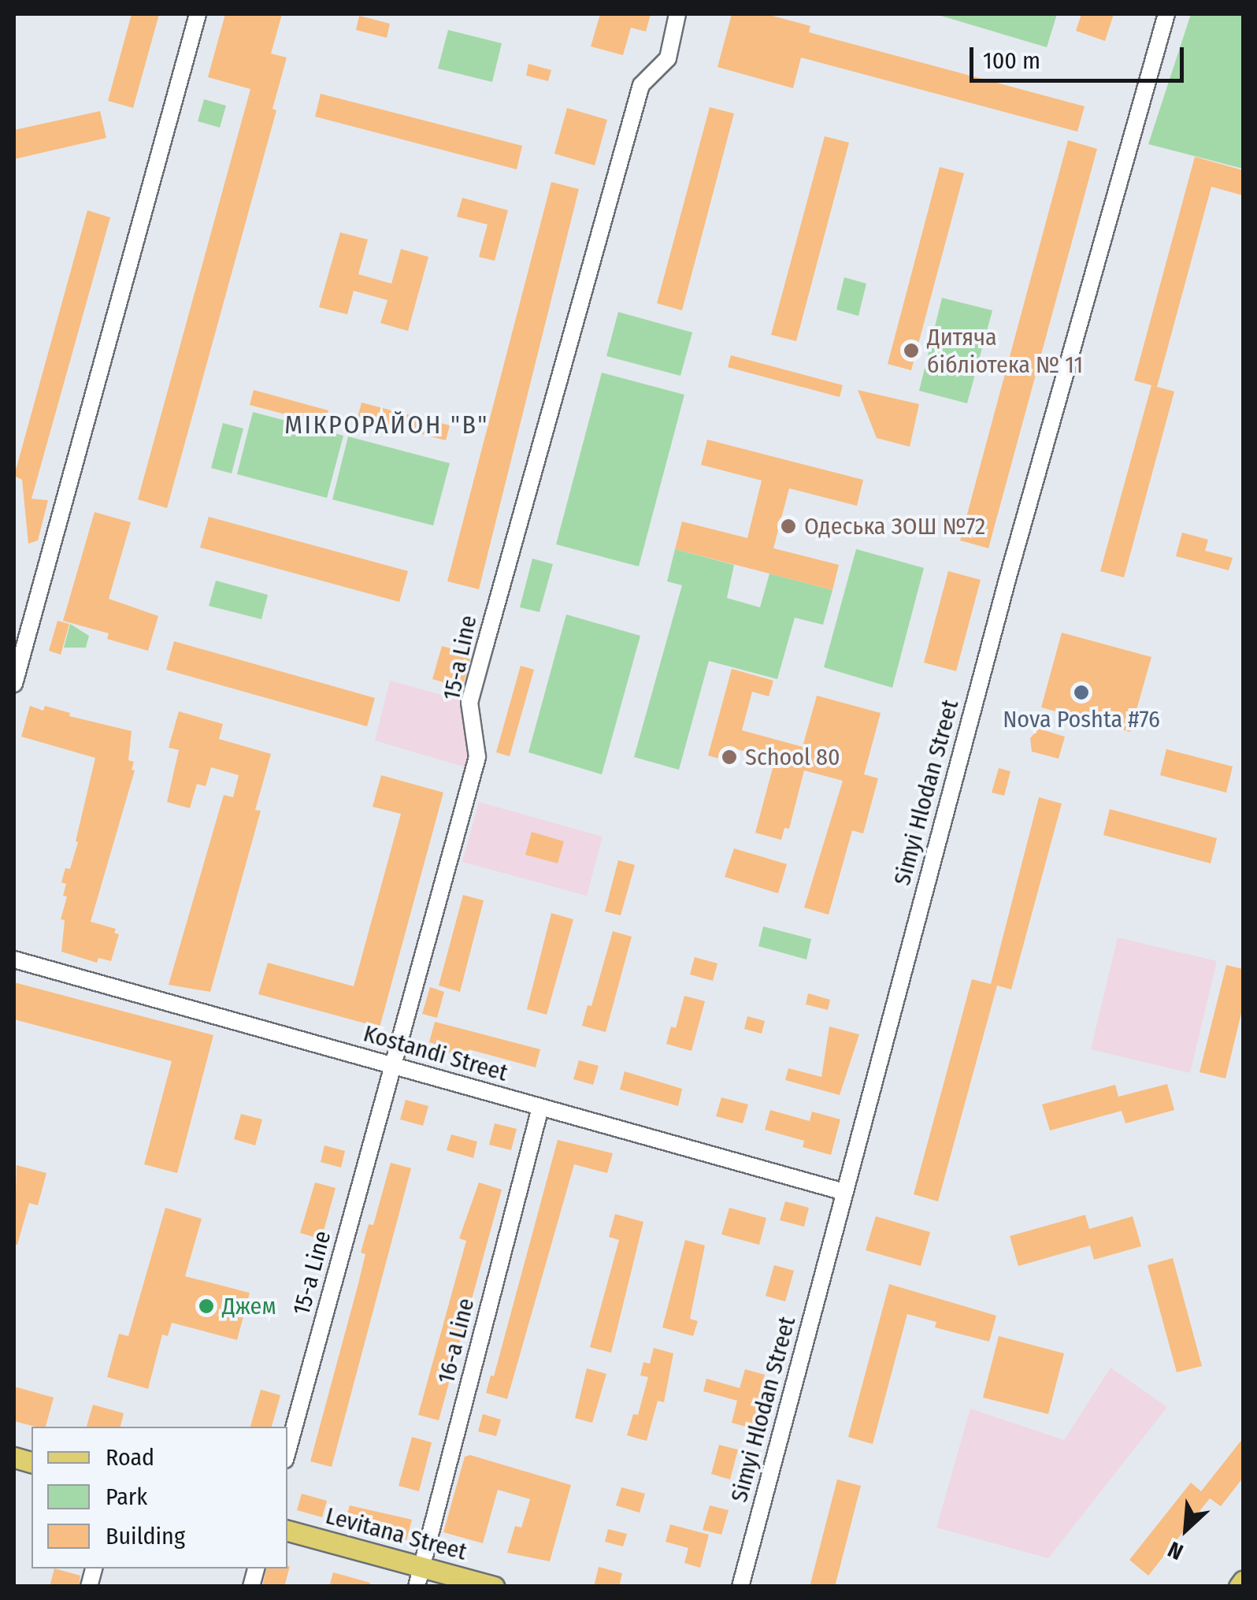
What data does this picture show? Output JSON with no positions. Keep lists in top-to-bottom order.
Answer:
{
  "streets": {
    "main road": ["Levitana Street"],
    "street": [
      "15-a Line",
      "Simyi Hlodan Street",
      "Kostandi Street",
      "16-a Line"
    ]
  },
  "crossings": [
    ["15-a Line", "Kostandi Street"],
    ["Simyi Hlodan Street", "Kostandi Street"],
    ["Kostandi Street", "16-a Line"],
    ["16-a Line", "Levitana Street"]
  ],
  "districts": ["МІКРОРАЙОН \"В\""],
  "places": [
    "Дитяча бібліотека № 11",
    "Одеська ЗОШ №72",
    "Nova Poshta #76",
    "School 80",
    "Джем"
  ],
  "legend": ["Road", "Park", "Building"],
  "scale_bar": "100 m",
  "north": "bottom left"
}
